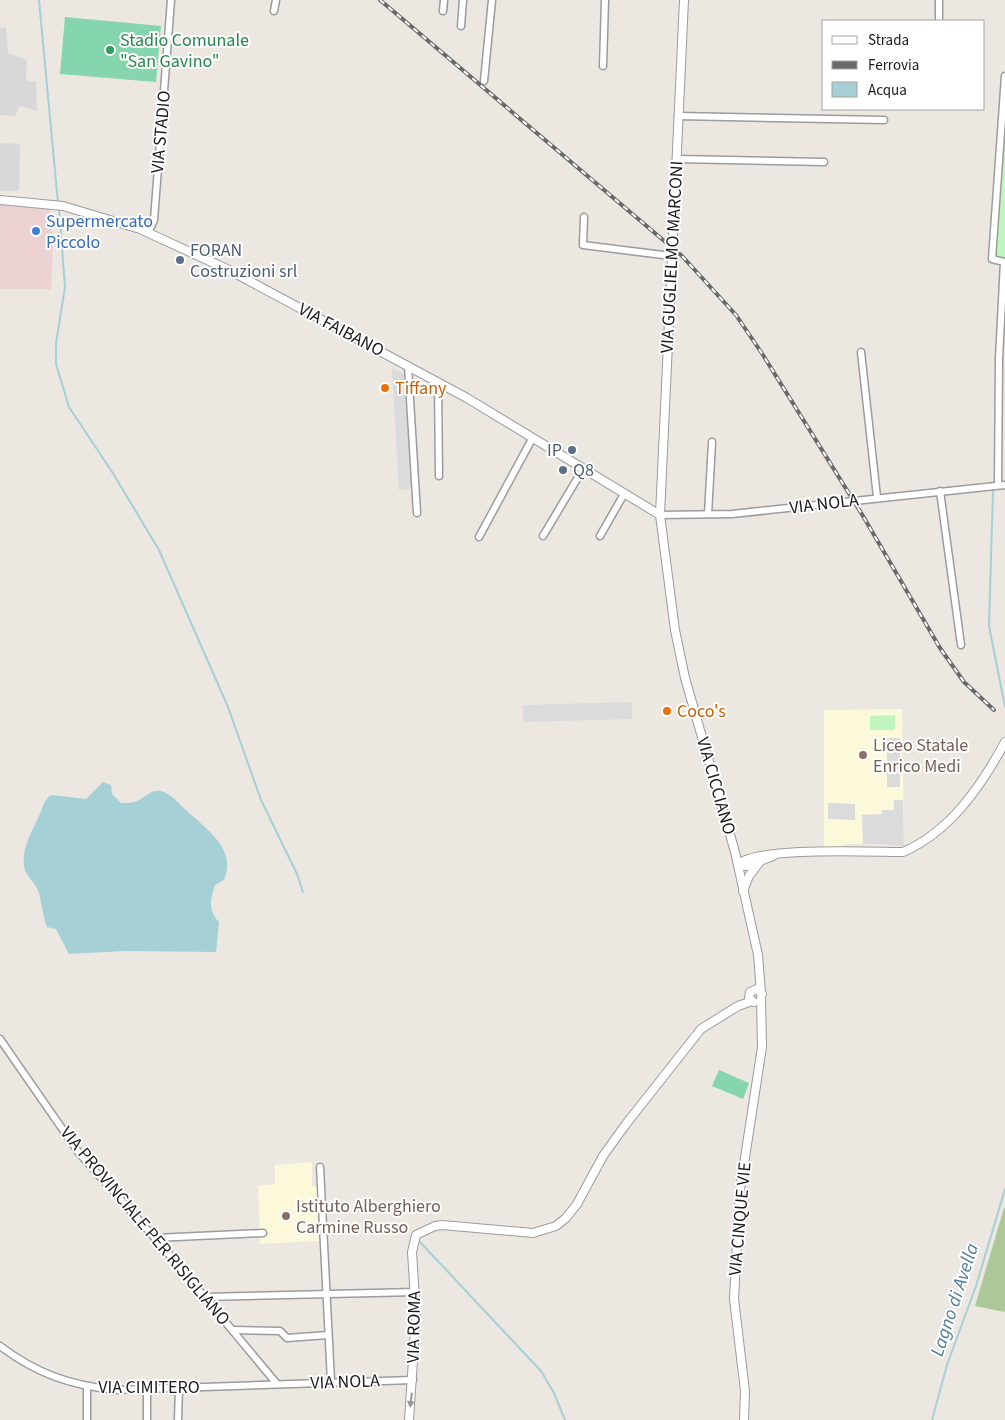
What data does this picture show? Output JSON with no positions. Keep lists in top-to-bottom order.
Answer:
{
  "streets": {
    "street": [
      "VIA STADIO",
      "VIA GUGLIELMO MARCONI",
      "VIA FAIBANO",
      "VIA NOLA",
      "VIA CICCIANO",
      "VIA CINQUE VIE",
      "VIA PROVINCIALE PER RISIGLIANO",
      "VIA ROMA",
      "VIA CIMITERO"
    ]
  },
  "crossings": [
    ["VIA STADIO", "VIA FAIBANO"],
    ["VIA GUGLIELMO MARCONI", "VIA FAIBANO"],
    ["VIA GUGLIELMO MARCONI", "VIA NOLA"],
    ["VIA GUGLIELMO MARCONI", "VIA CICCIANO"],
    ["VIA FAIBANO", "VIA NOLA"],
    ["VIA FAIBANO", "VIA CICCIANO"],
    ["VIA NOLA", "VIA CICCIANO"],
    ["VIA NOLA", "VIA PROVINCIALE PER RISIGLIANO"],
    ["VIA NOLA", "VIA ROMA"],
    ["VIA NOLA", "VIA CIMITERO"],
    ["VIA CICCIANO", "VIA CINQUE VIE"],
    ["VIA CICCIANO", "VIA ROMA"],
    ["VIA CINQUE VIE", "VIA ROMA"],
    ["VIA PROVINCIALE PER RISIGLIANO", "VIA CIMITERO"]
  ],
  "water": ["Lagno di Avella"],
  "places": [
    "Stadio Comunale \"San Gavino\"",
    "Supermercato Piccolo",
    "FORAN Costruzioni srl",
    "Tiffany",
    "IP",
    "Q8",
    "Coco's",
    "Liceo Statale Enrico Medi",
    "Istituto Alberghiero Carmine Russo"
  ],
  "legend": ["Strada", "Ferrovia", "Acqua"]
}
